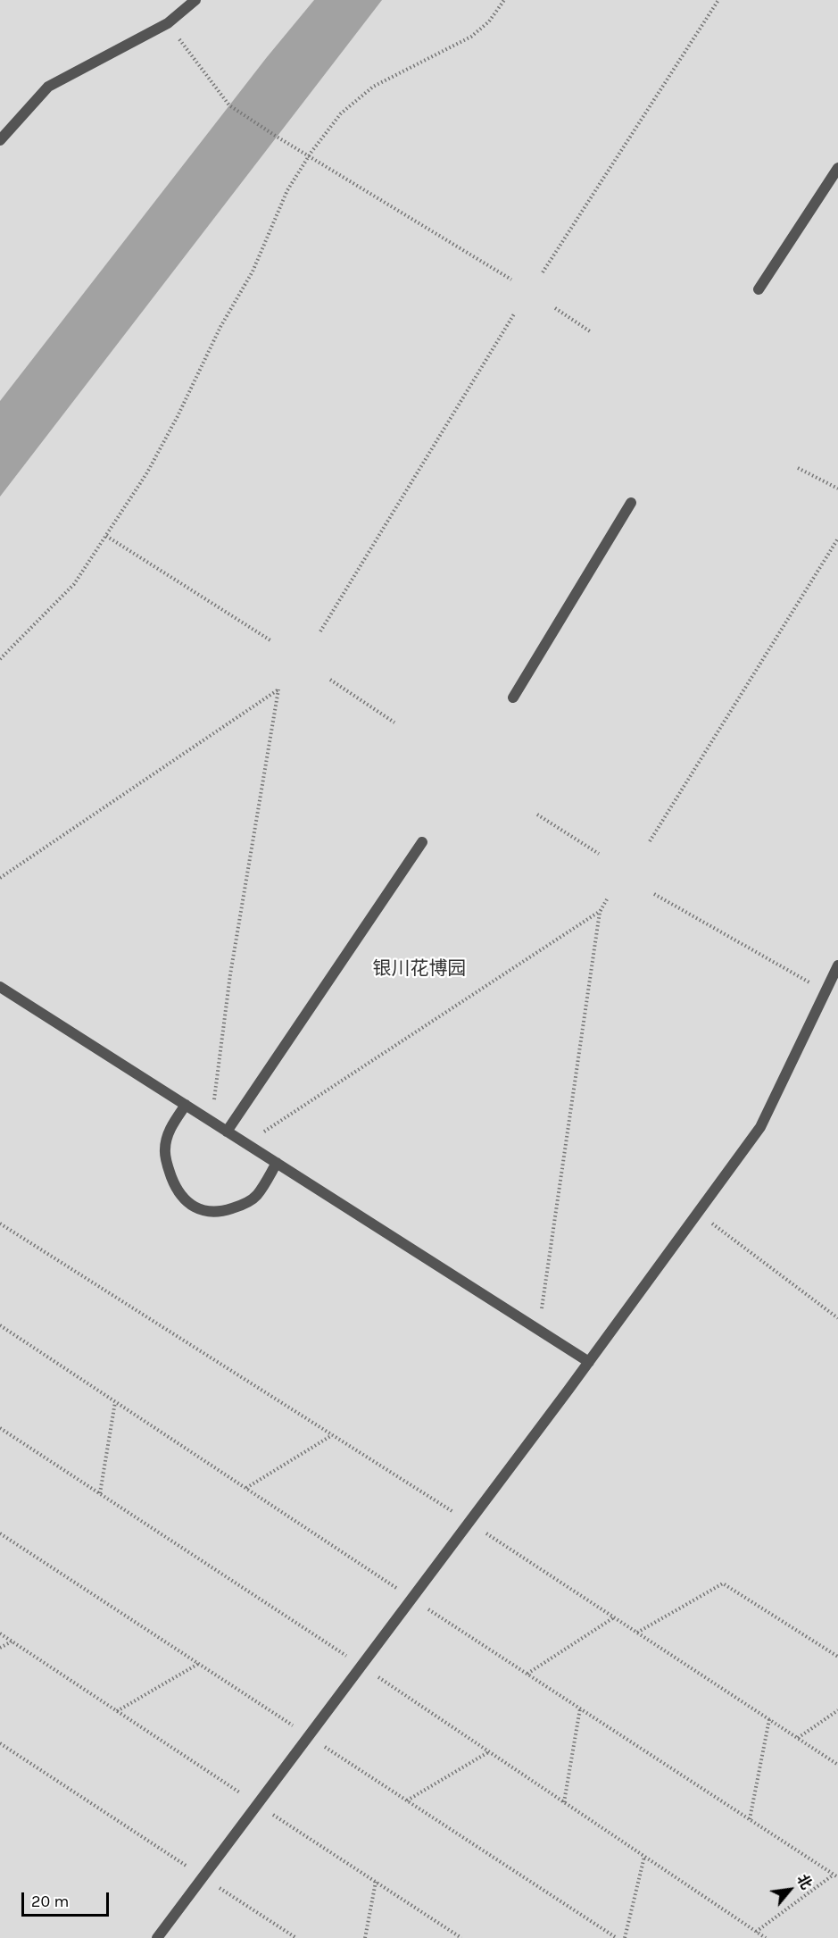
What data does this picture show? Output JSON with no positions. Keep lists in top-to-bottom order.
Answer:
{
  "parks": ["银川花博园"],
  "scale_bar": "20 m",
  "north": "top right"
}
